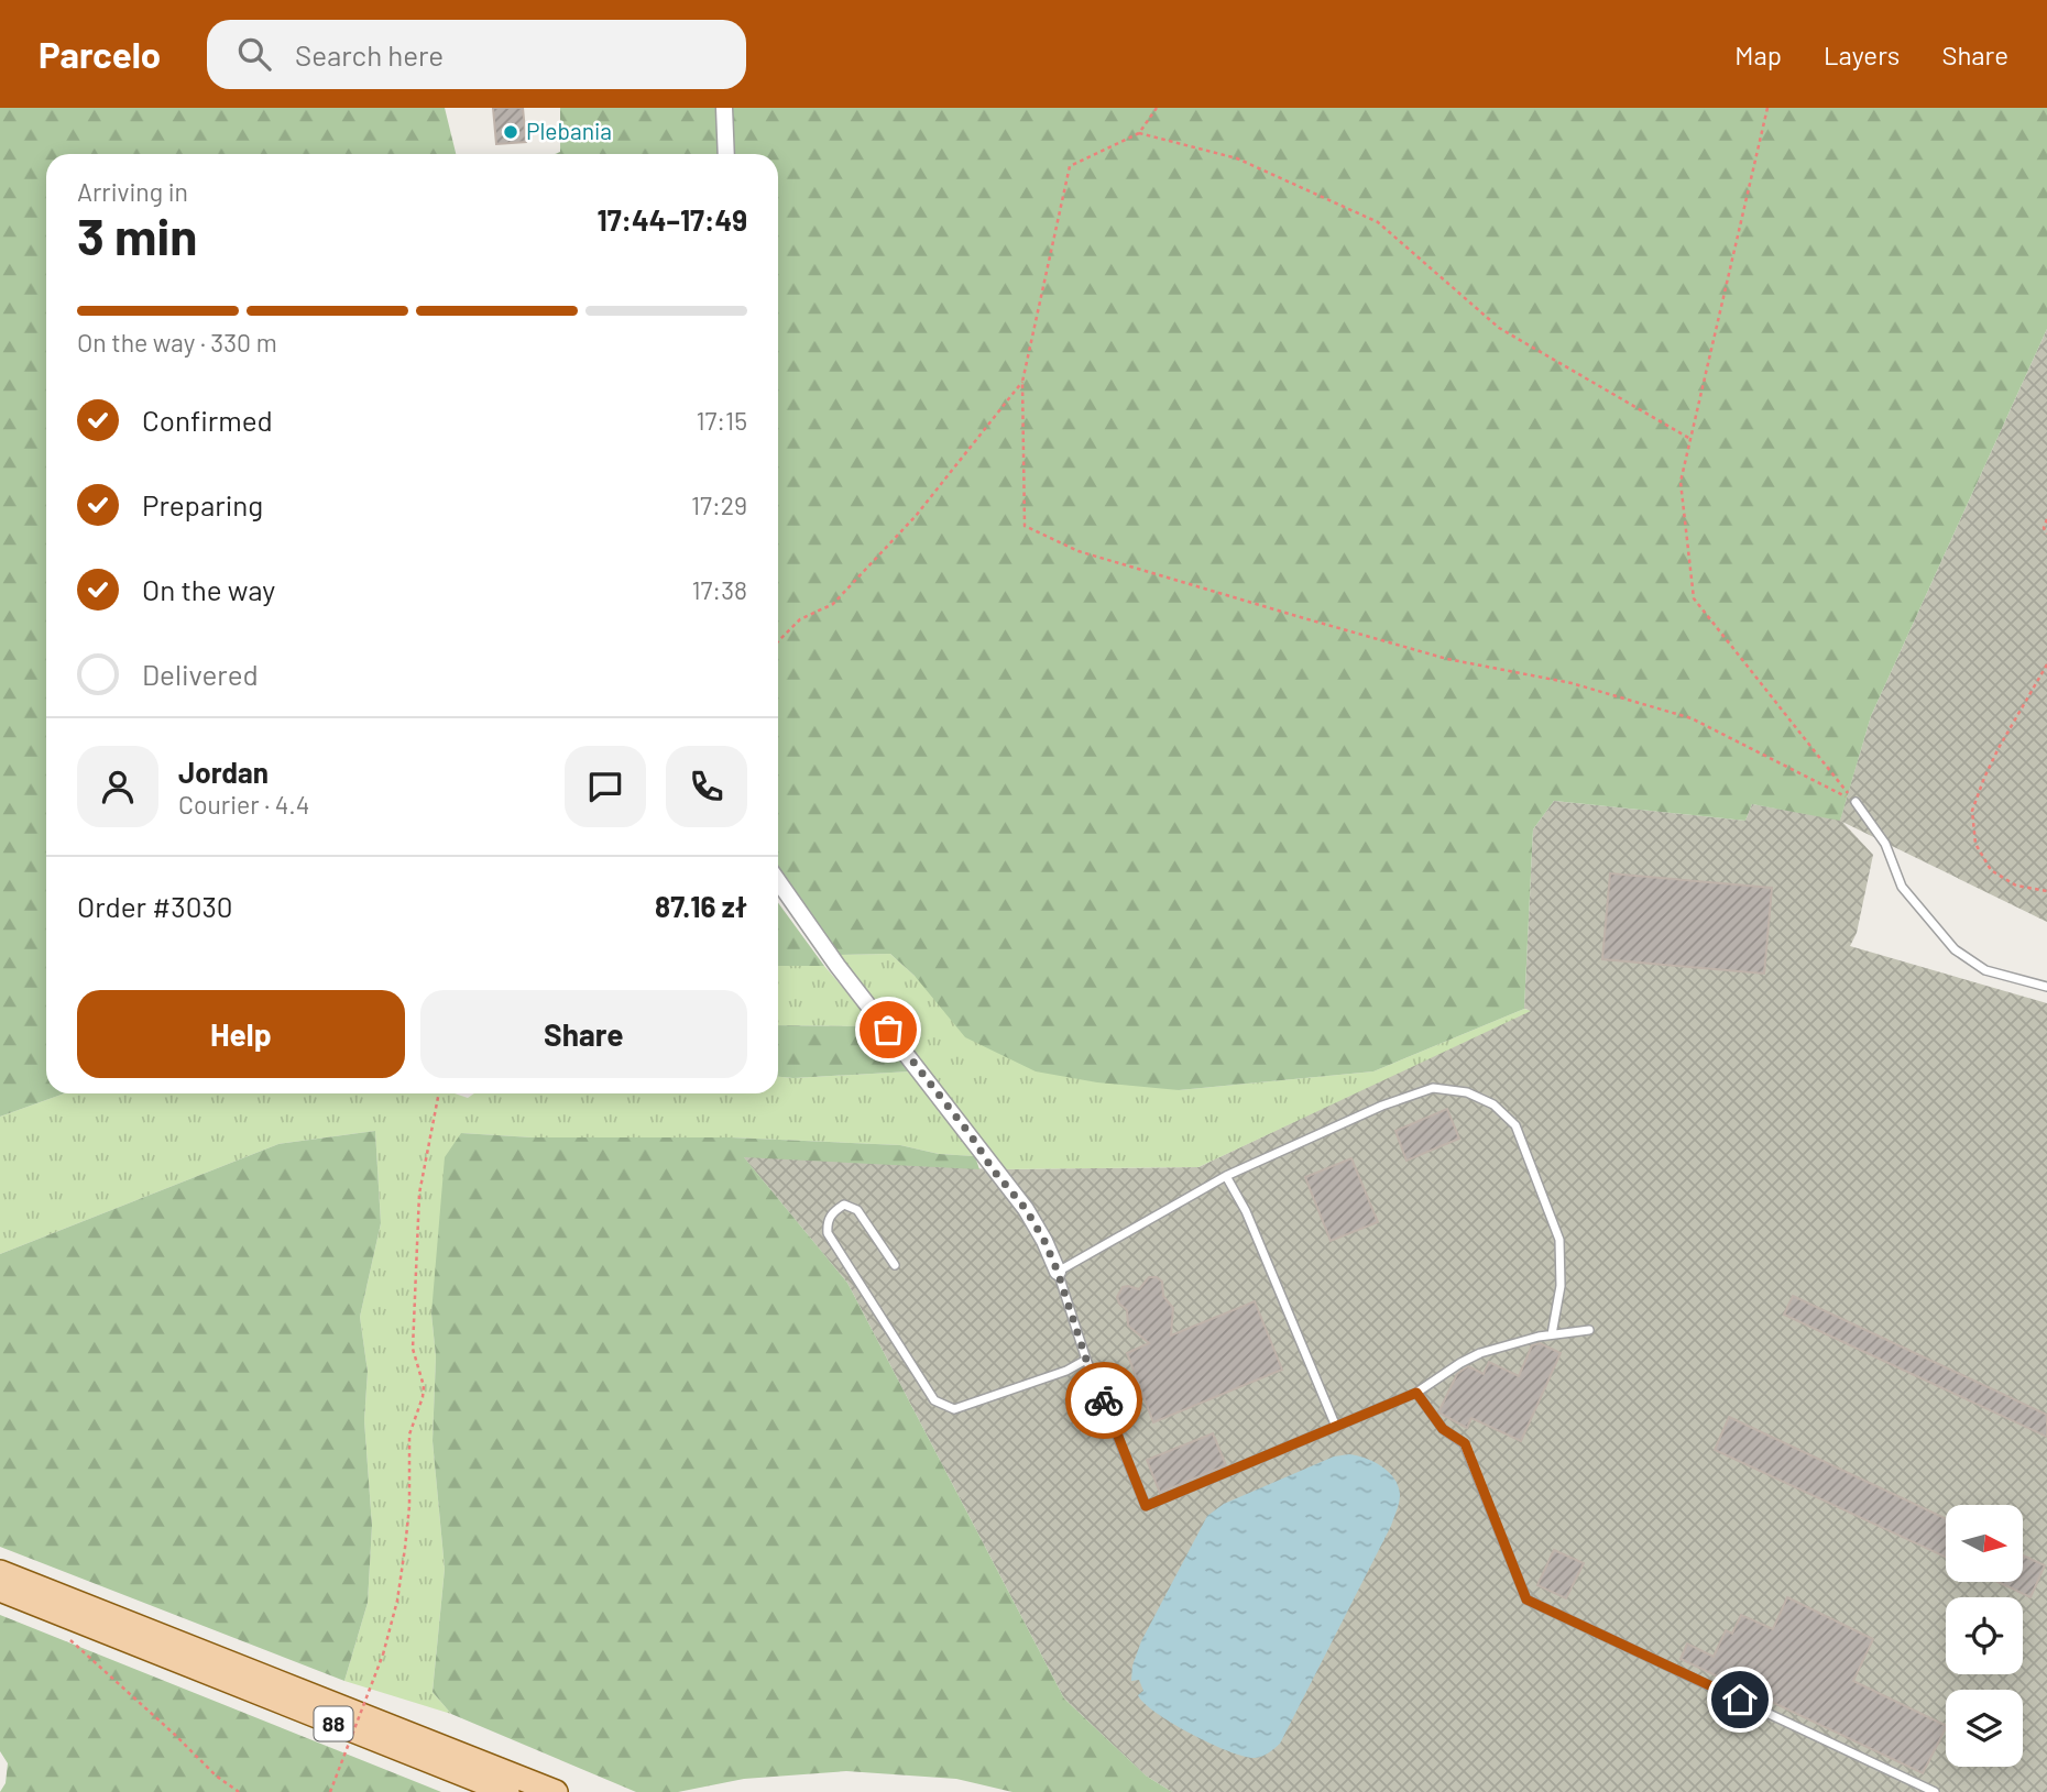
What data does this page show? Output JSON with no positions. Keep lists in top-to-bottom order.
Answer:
{
  "streets": {
    "main road": ["88"]
  },
  "places": ["Plebania"],
  "north": "right",
  "page": {
    "header": "Parcelo",
    "search": "Search here",
    "nav": ["Map", "Layers", "Share"],
    "heading": ["3 min", "Arriving in", "17:44–17:49"],
    "panel": [
      "Jordan",
      "Courier · 4.4",
      "Order #3030",
      "87.16 zł"
    ],
    "bar": "On the way · 330 m",
    "list": [
      ["Confirmed", "17:15"],
      ["Preparing", "17:29"],
      ["On the way", "17:38"],
      "Delivered"
    ],
    "buttons": ["Help", "Share"]
  }
}
